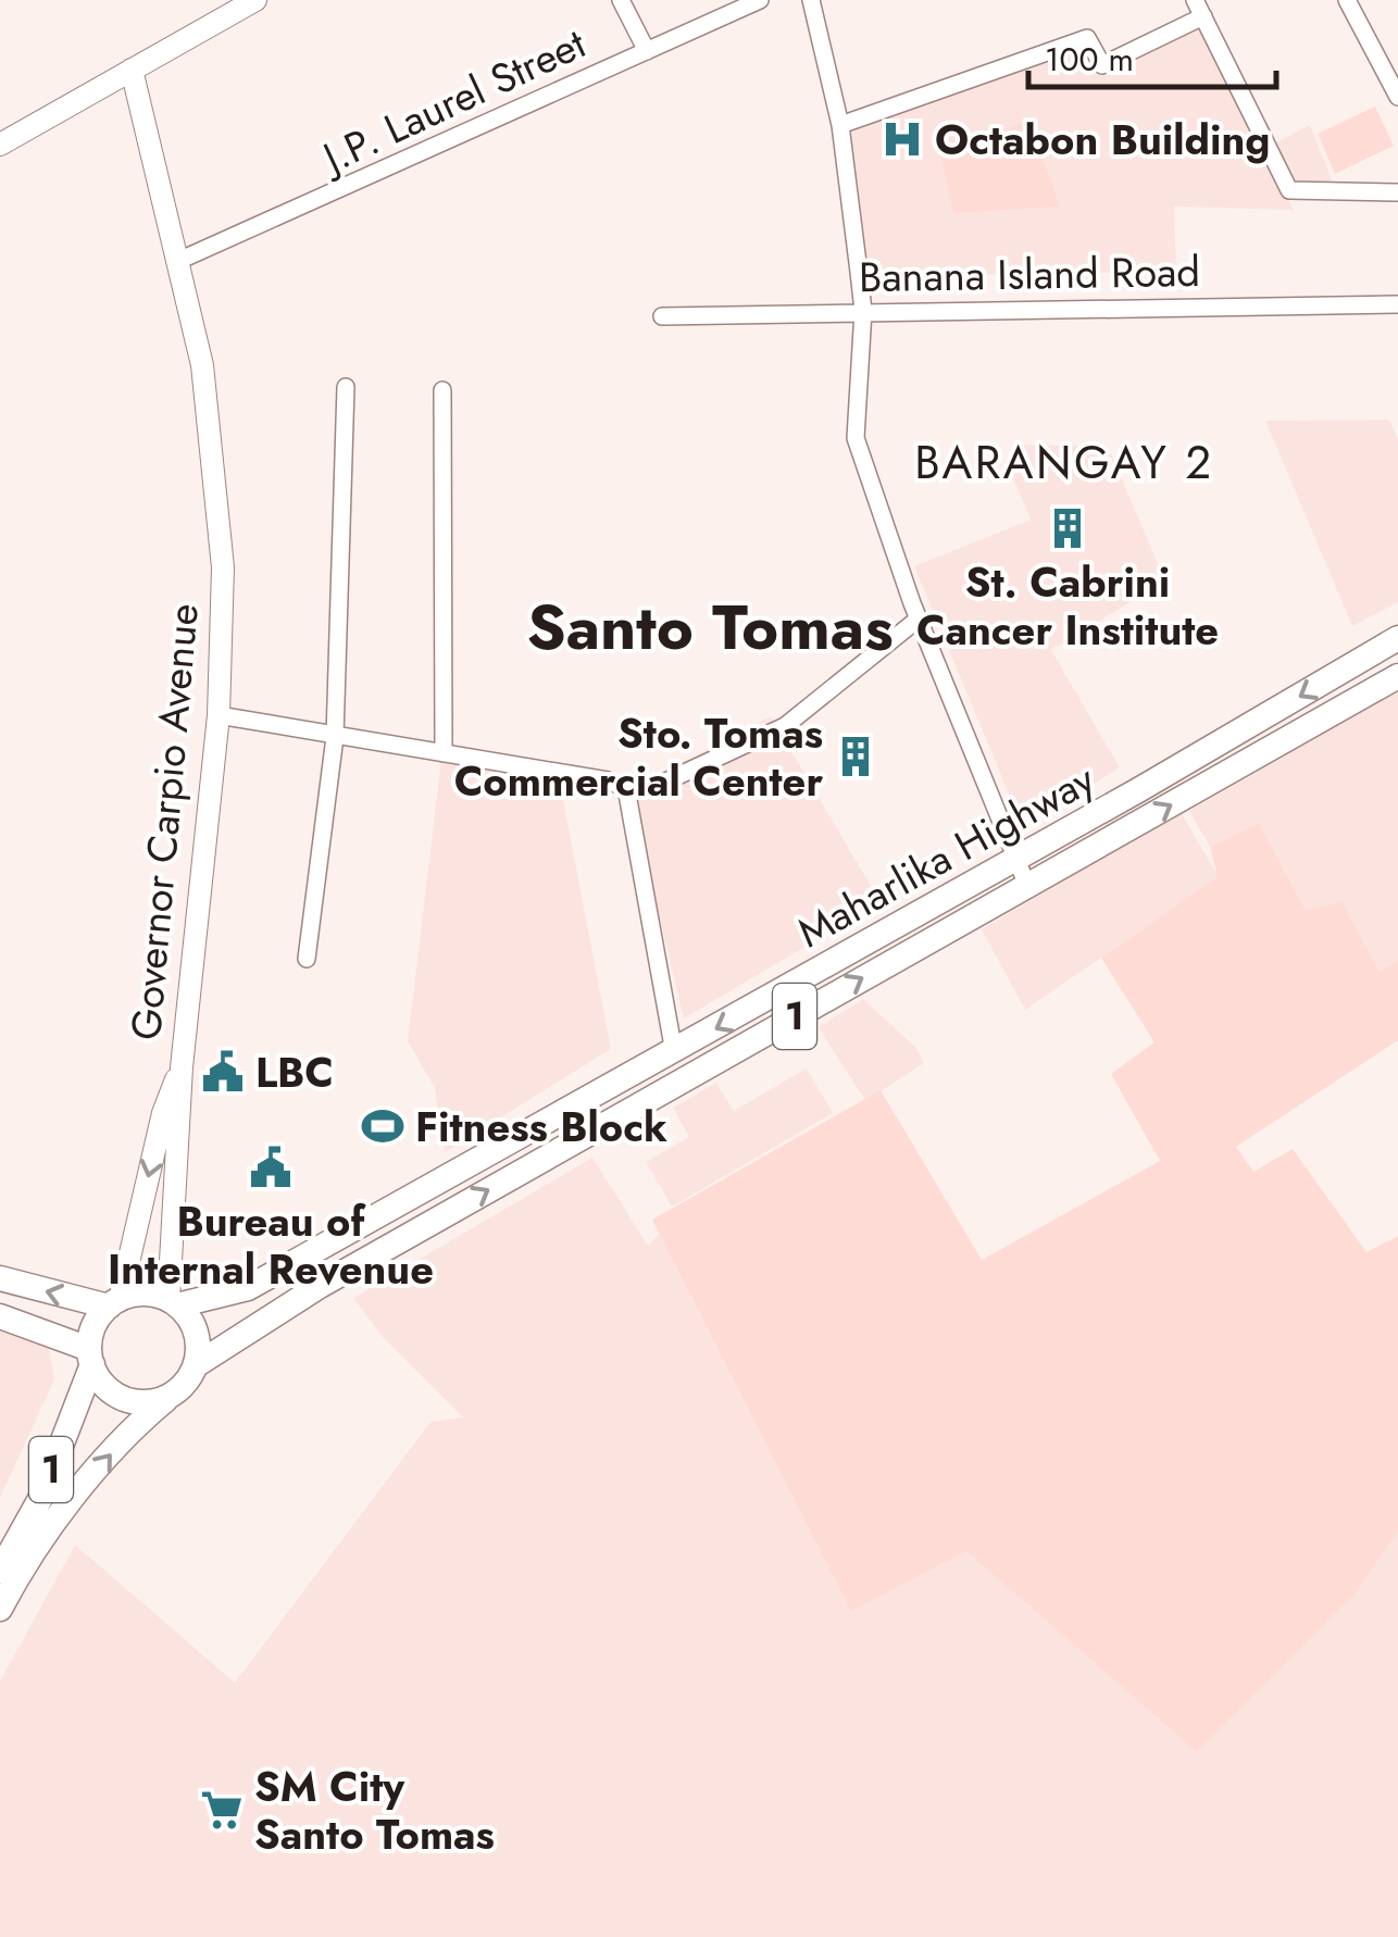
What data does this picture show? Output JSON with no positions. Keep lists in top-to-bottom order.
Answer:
{
  "streets": {
    "highway": ["Maharlika Highway", "1"],
    "main road": ["Governor Carpio Avenue"],
    "street": ["J.P. Laurel Street", "Banana Island Road"]
  },
  "crossings": [
    ["J.P. Laurel Street", "Governor Carpio Avenue"],
    ["Governor Carpio Avenue", "Maharlika Highway"],
    ["Governor Carpio Avenue", "1"],
    ["Maharlika Highway", "1"]
  ],
  "districts": ["BARANGAY 2", "Santo Tomas"],
  "places": {
    "hospital": ["Octabon Building"],
    "building": ["St. Cabrini Cancer Institute", "Sto. Tomas Commercial Center"],
    "public building": ["LBC", "Bureau of Internal Revenue"],
    "sports": ["Fitness Block"],
    "supermarket": ["SM City Santo Tomas"]
  },
  "scale_bar": "100 m"
}
